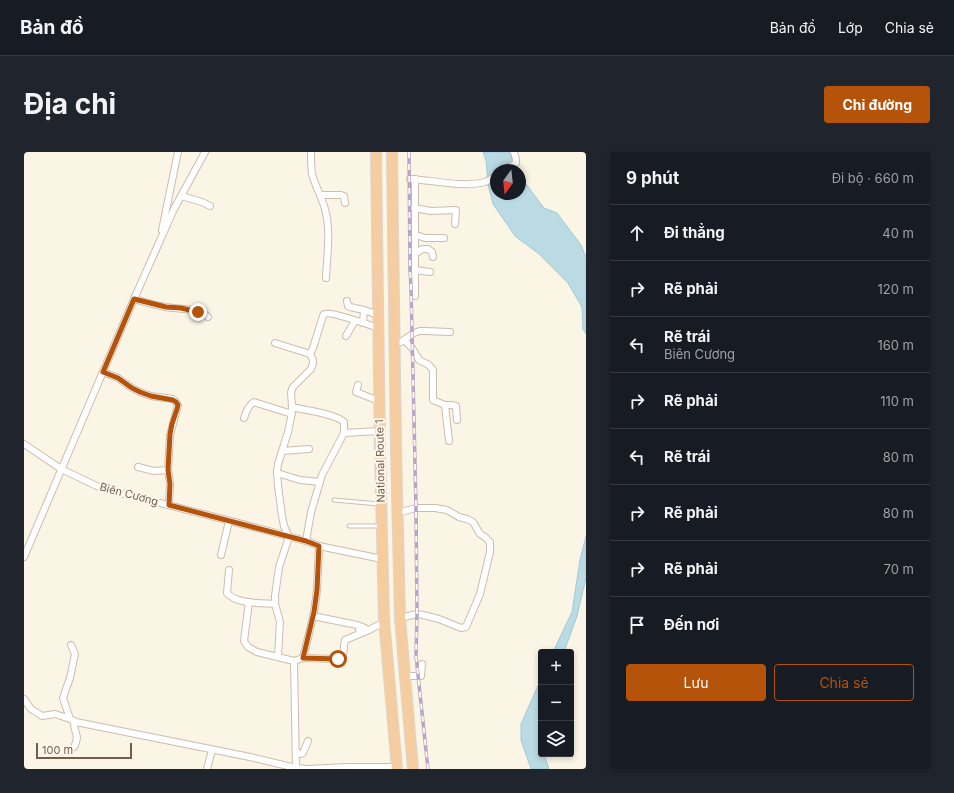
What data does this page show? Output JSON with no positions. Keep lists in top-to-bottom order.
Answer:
{
  "streets": {
    "highway": ["National Route 1"],
    "street": ["Biên Cương"]
  },
  "crossings": [
    ["National Route 1", "Biên Cương"]
  ],
  "scale_bar": "100 m",
  "north": "bottom",
  "page": {
    "header": "Bản đồ",
    "nav": ["Bản đồ", "Lớp", "Chia sẻ"],
    "buttons": [
      "Chỉ đường",
      ["Lưu", "Chia sẻ"]
    ],
    "title": "Địa chỉ",
    "heading": ["9 phút", "Đi bộ · 660 m"],
    "list": [
      ["Đi thẳng", "40 m"],
      ["Rẽ phải", "120 m"],
      ["Rẽ trái", "Biên Cương", "160 m"],
      ["Rẽ phải", "110 m"],
      ["Rẽ trái", "80 m"],
      ["Rẽ phải", "80 m"],
      ["Rẽ phải", "70 m"],
      "Đến nơi"
    ],
    "map_buttons": ["+", "−"],
    "scale": "100 m"
  }
}
